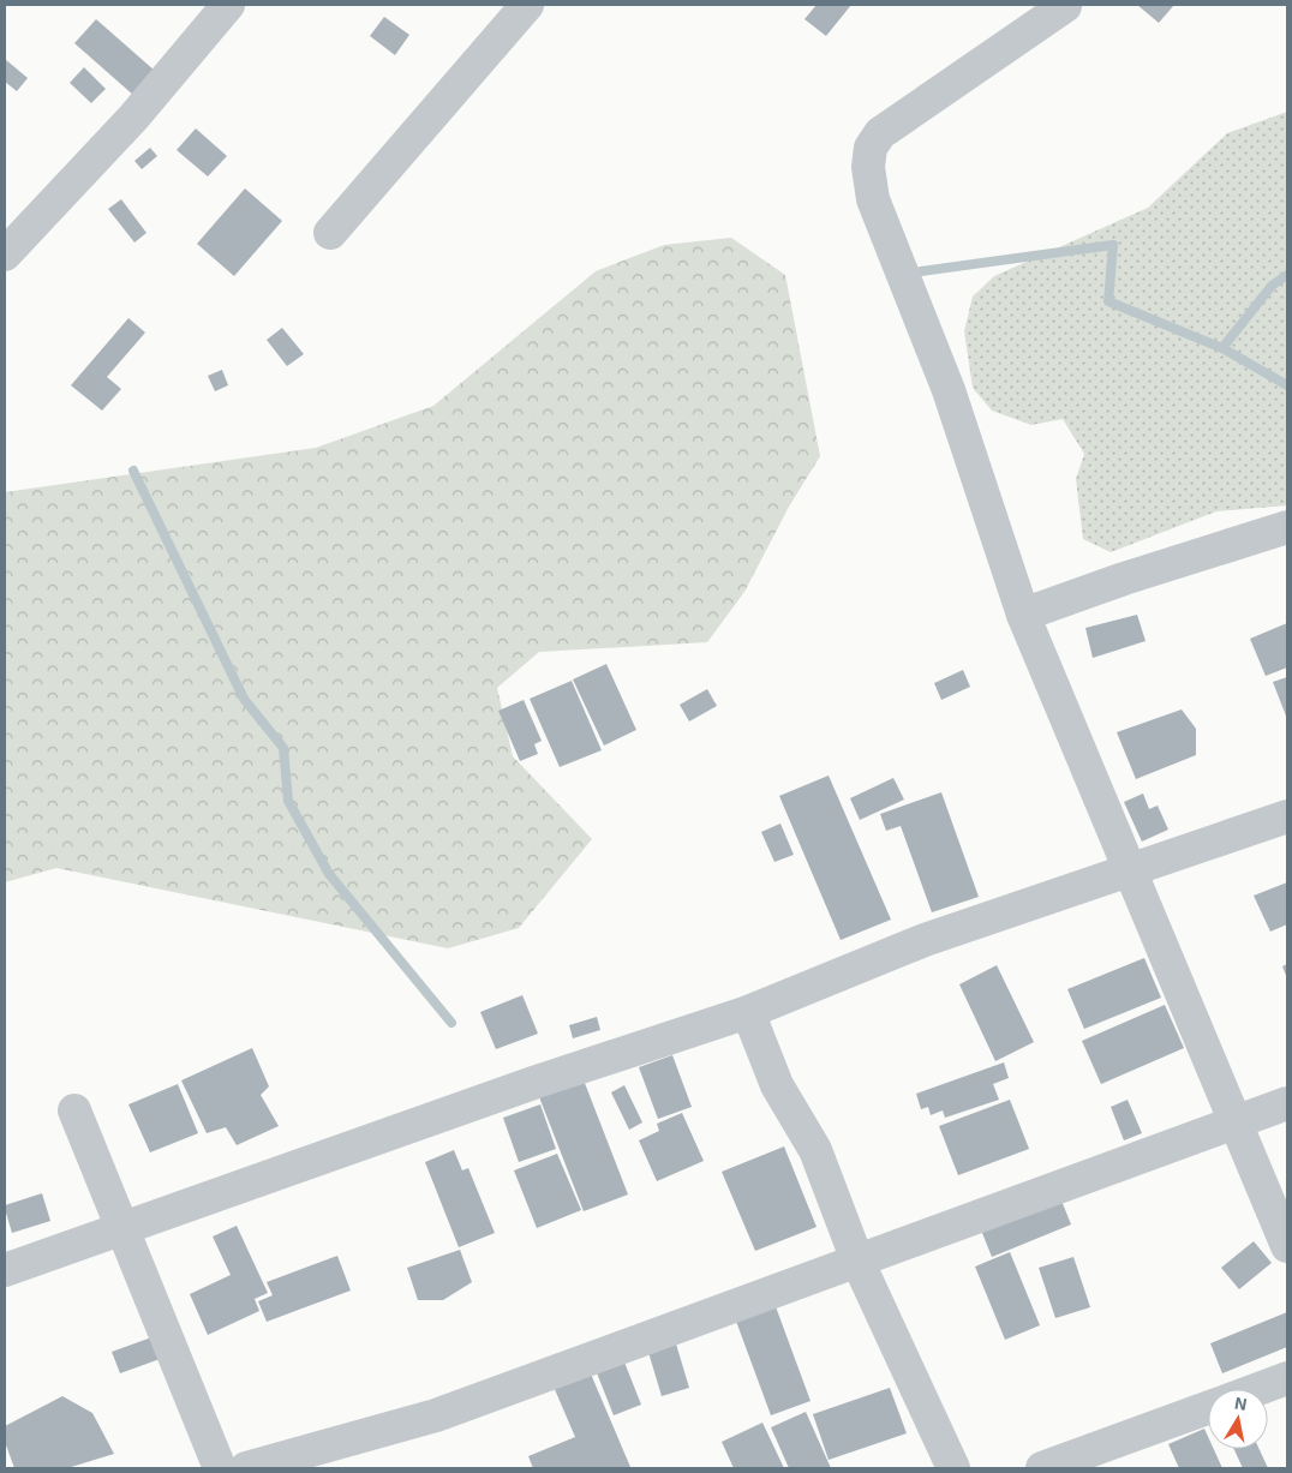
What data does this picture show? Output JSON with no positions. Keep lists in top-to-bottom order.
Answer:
{
  "north": "top"
}
